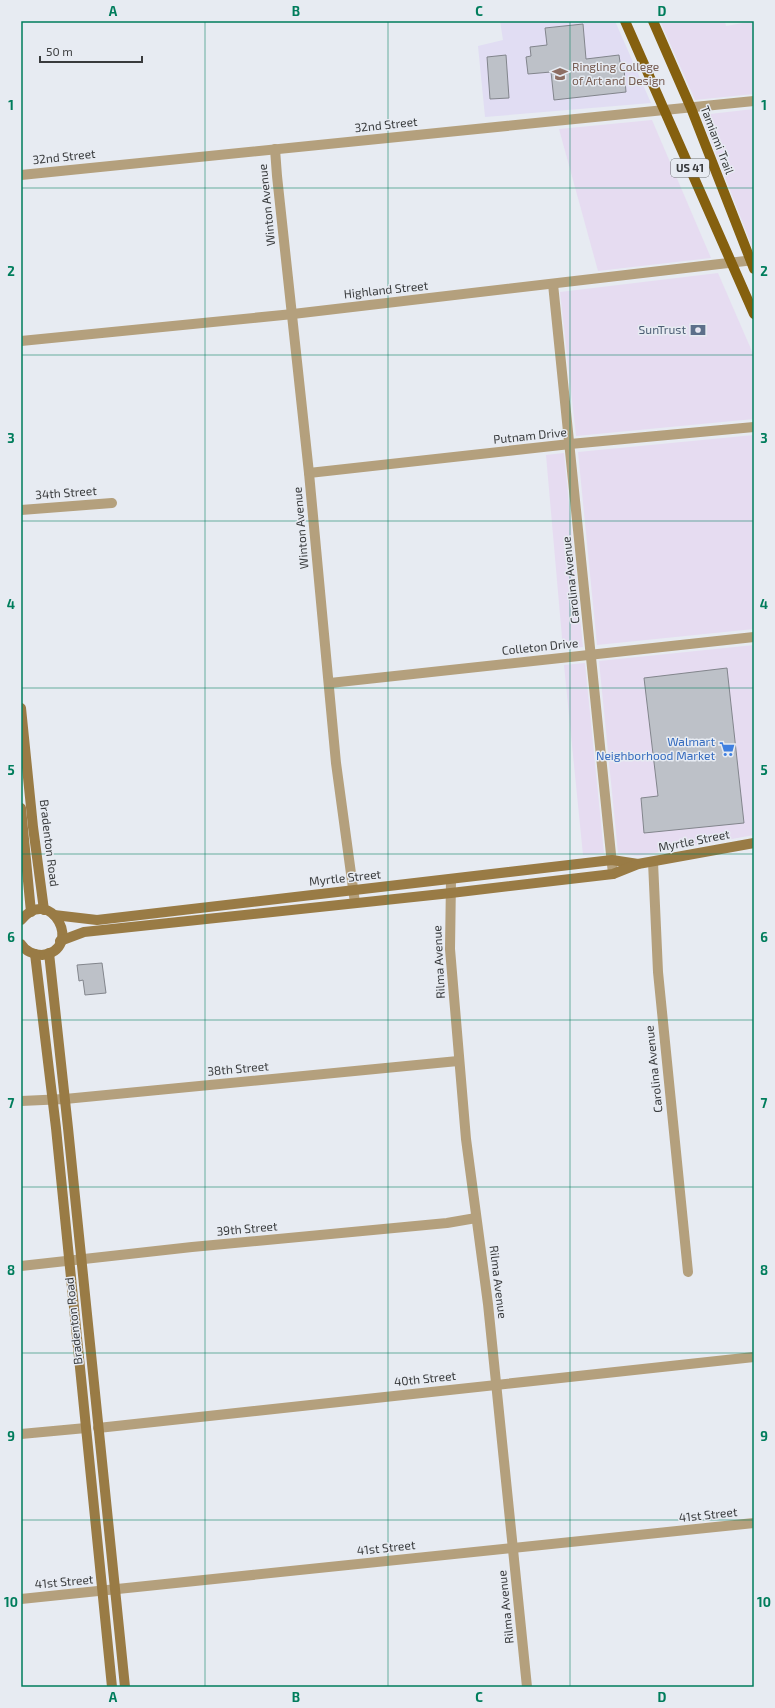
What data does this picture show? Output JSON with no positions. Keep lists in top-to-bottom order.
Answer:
{
  "streets": {
    "main road": ["Tamiami Trail", "US 41"],
    "street": [
      "32nd Street",
      "Winton Avenue",
      "Highland Street",
      "Putnam Drive",
      "34th Street",
      "Carolina Avenue",
      "Colleton Drive",
      "Myrtle Street",
      "Bradenton Road",
      "Rilma Avenue",
      "38th Street",
      "39th Street",
      "40th Street",
      "41st Street"
    ]
  },
  "crossings": [
    ["32nd Street", "Tamiami Trail"],
    ["32nd Street", "US 41"],
    ["32nd Street", "Winton Avenue"],
    ["Tamiami Trail", "Highland Street"],
    ["US 41", "Highland Street"],
    ["Winton Avenue", "Highland Street"],
    ["Winton Avenue", "Putnam Drive"],
    ["Winton Avenue", "Colleton Drive"],
    ["Winton Avenue", "Myrtle Street"],
    ["Highland Street", "Carolina Avenue"],
    ["Putnam Drive", "Carolina Avenue"],
    ["Carolina Avenue", "Colleton Drive"],
    ["Carolina Avenue", "Myrtle Street"],
    ["Myrtle Street", "Rilma Avenue"],
    ["Bradenton Road", "38th Street"],
    ["Bradenton Road", "39th Street"],
    ["Bradenton Road", "40th Street"],
    ["Bradenton Road", "41st Street"],
    ["Rilma Avenue", "38th Street"],
    ["Rilma Avenue", "39th Street"],
    ["Rilma Avenue", "40th Street"],
    ["Rilma Avenue", "41st Street"]
  ],
  "places": {
    "school or university": ["Ringling College of Art and Design"],
    "bank": ["SunTrust"],
    "supermarket": ["Walmart Neighborhood Market"]
  },
  "scale_bar": "50 m",
  "grid": {
    "columns": [
      "A",
      "B",
      "C",
      "D"
    ],
    "rows": [
      "1",
      "2",
      "3",
      "4",
      "5",
      "6",
      "7",
      "8",
      "9",
      "10"
    ]
  }
}
